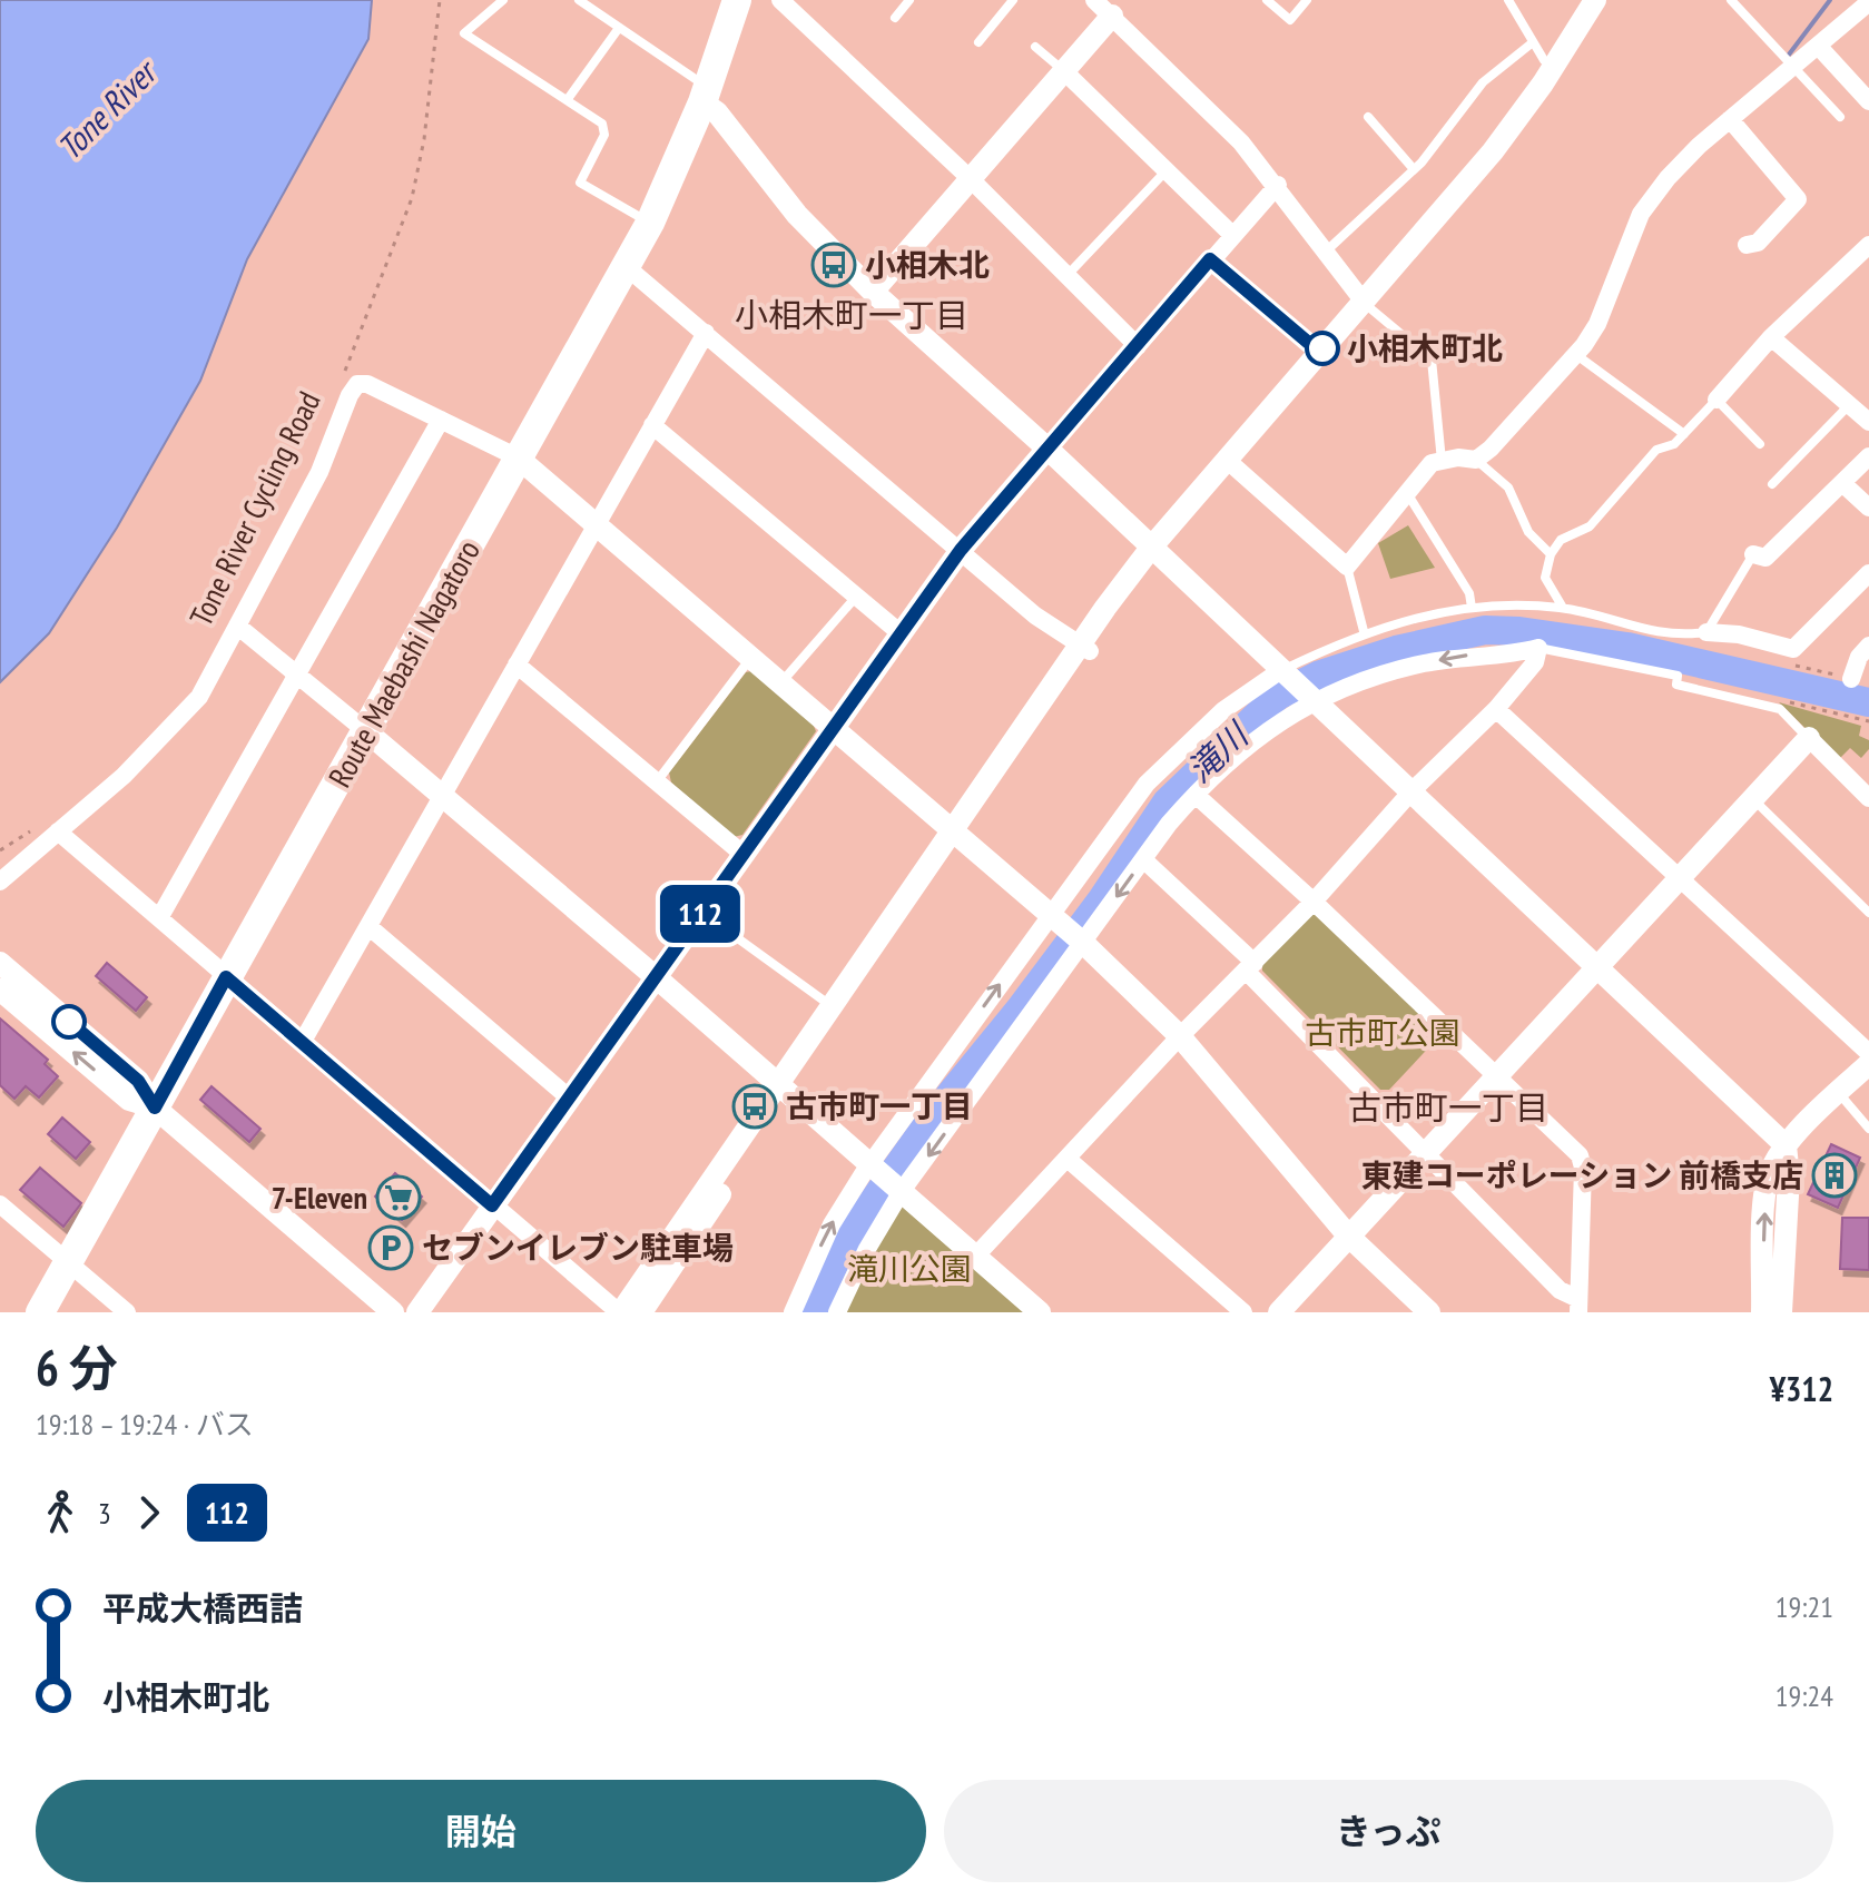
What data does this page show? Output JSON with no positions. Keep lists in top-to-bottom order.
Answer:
{
  "streets": {
    "main road": ["Route Maebashi Nagatoro"],
    "path": ["Tone River Cycling Road"]
  },
  "districts": ["小相木町一丁目", "古市町一丁目"],
  "water": ["Tone River", "滝川"],
  "parks": ["古市町公園", "滝川公園"],
  "places": {
    "bus stop": ["小相木北", "古市町一丁目"],
    "other": ["小相木町北"],
    "building": ["東建コーポレーション 前橋支店"],
    "supermarket": ["7-Eleven"],
    "parking": ["セブンイレブン駐車場"]
  },
  "lines": ["bus line 112"],
  "page": {
    "on_map": "112",
    "heading": ["6 分", "19:18 – 19:24 · バス", "¥312"],
    "legs": ["3", "112"],
    "list": [
      {
        "name": "平成大橋西詰",
        "value": "19:21"
      },
      {
        "name": "小相木町北",
        "value": "19:24"
      }
    ],
    "buttons": ["開始", "きっぷ"]
  }
}
